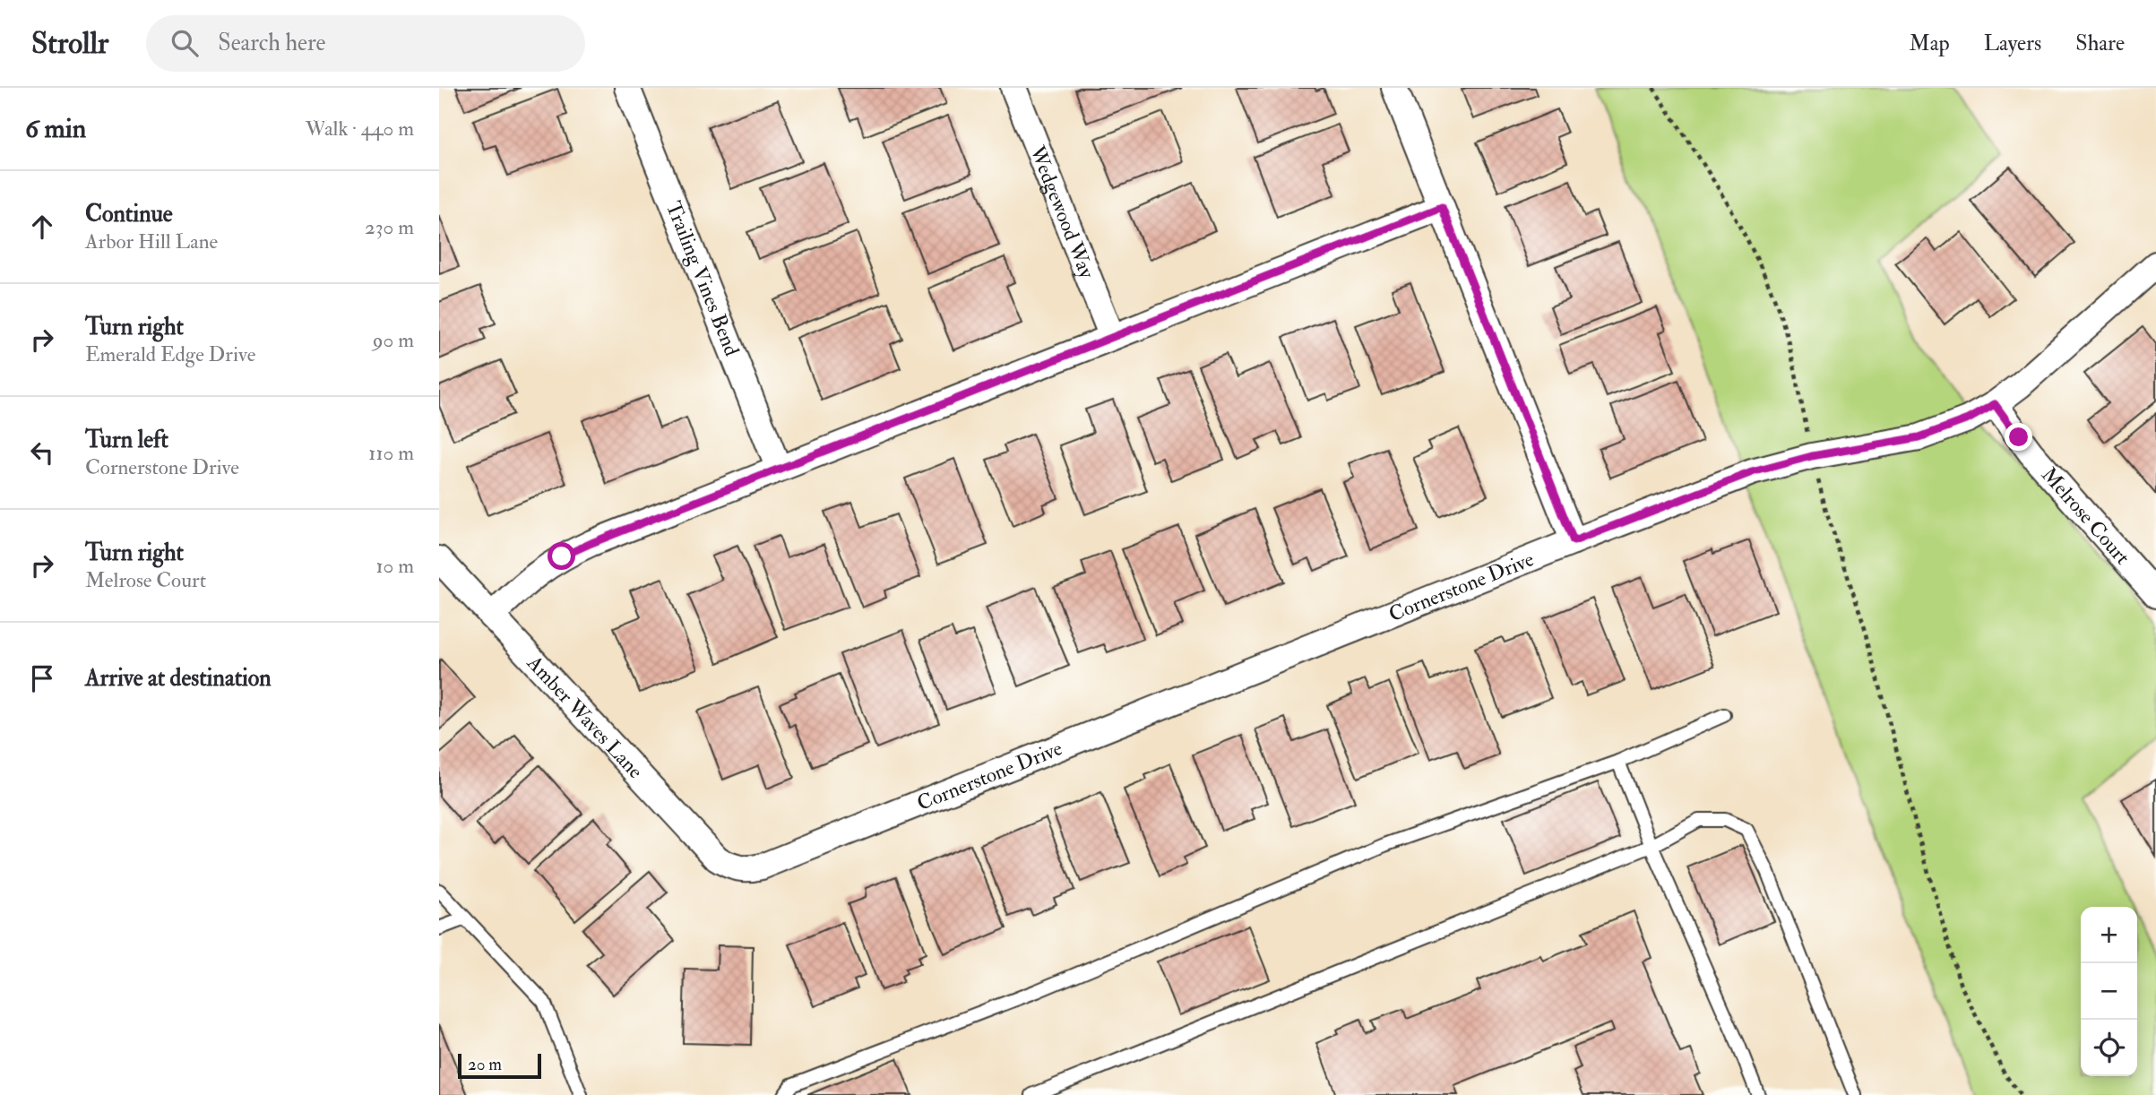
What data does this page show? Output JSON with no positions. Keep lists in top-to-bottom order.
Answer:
{
  "streets": {
    "street": [
      "Wedgewood Way",
      "Trailing Vines Bend",
      "Melrose Court",
      "Cornerstone Drive",
      "Amber Waves Lane"
    ]
  },
  "crossings": [
    ["Melrose Court", "Cornerstone Drive"],
    ["Cornerstone Drive", "Amber Waves Lane"]
  ],
  "scale_bar": "20 m",
  "page": {
    "header": "Strollr",
    "search": "Search here",
    "nav": ["Map", "Layers", "Share"],
    "heading": ["6 min", "Walk · 440 m"],
    "list": [
      ["Continue", "Arbor Hill Lane", "230 m"],
      ["Turn right", "Emerald Edge Drive", "90 m"],
      ["Turn left", "Cornerstone Drive", "110 m"],
      ["Turn right", "Melrose Court", "10 m"],
      "Arrive at destination"
    ],
    "map_buttons": ["+", "−"],
    "scale": "20 m"
  }
}
